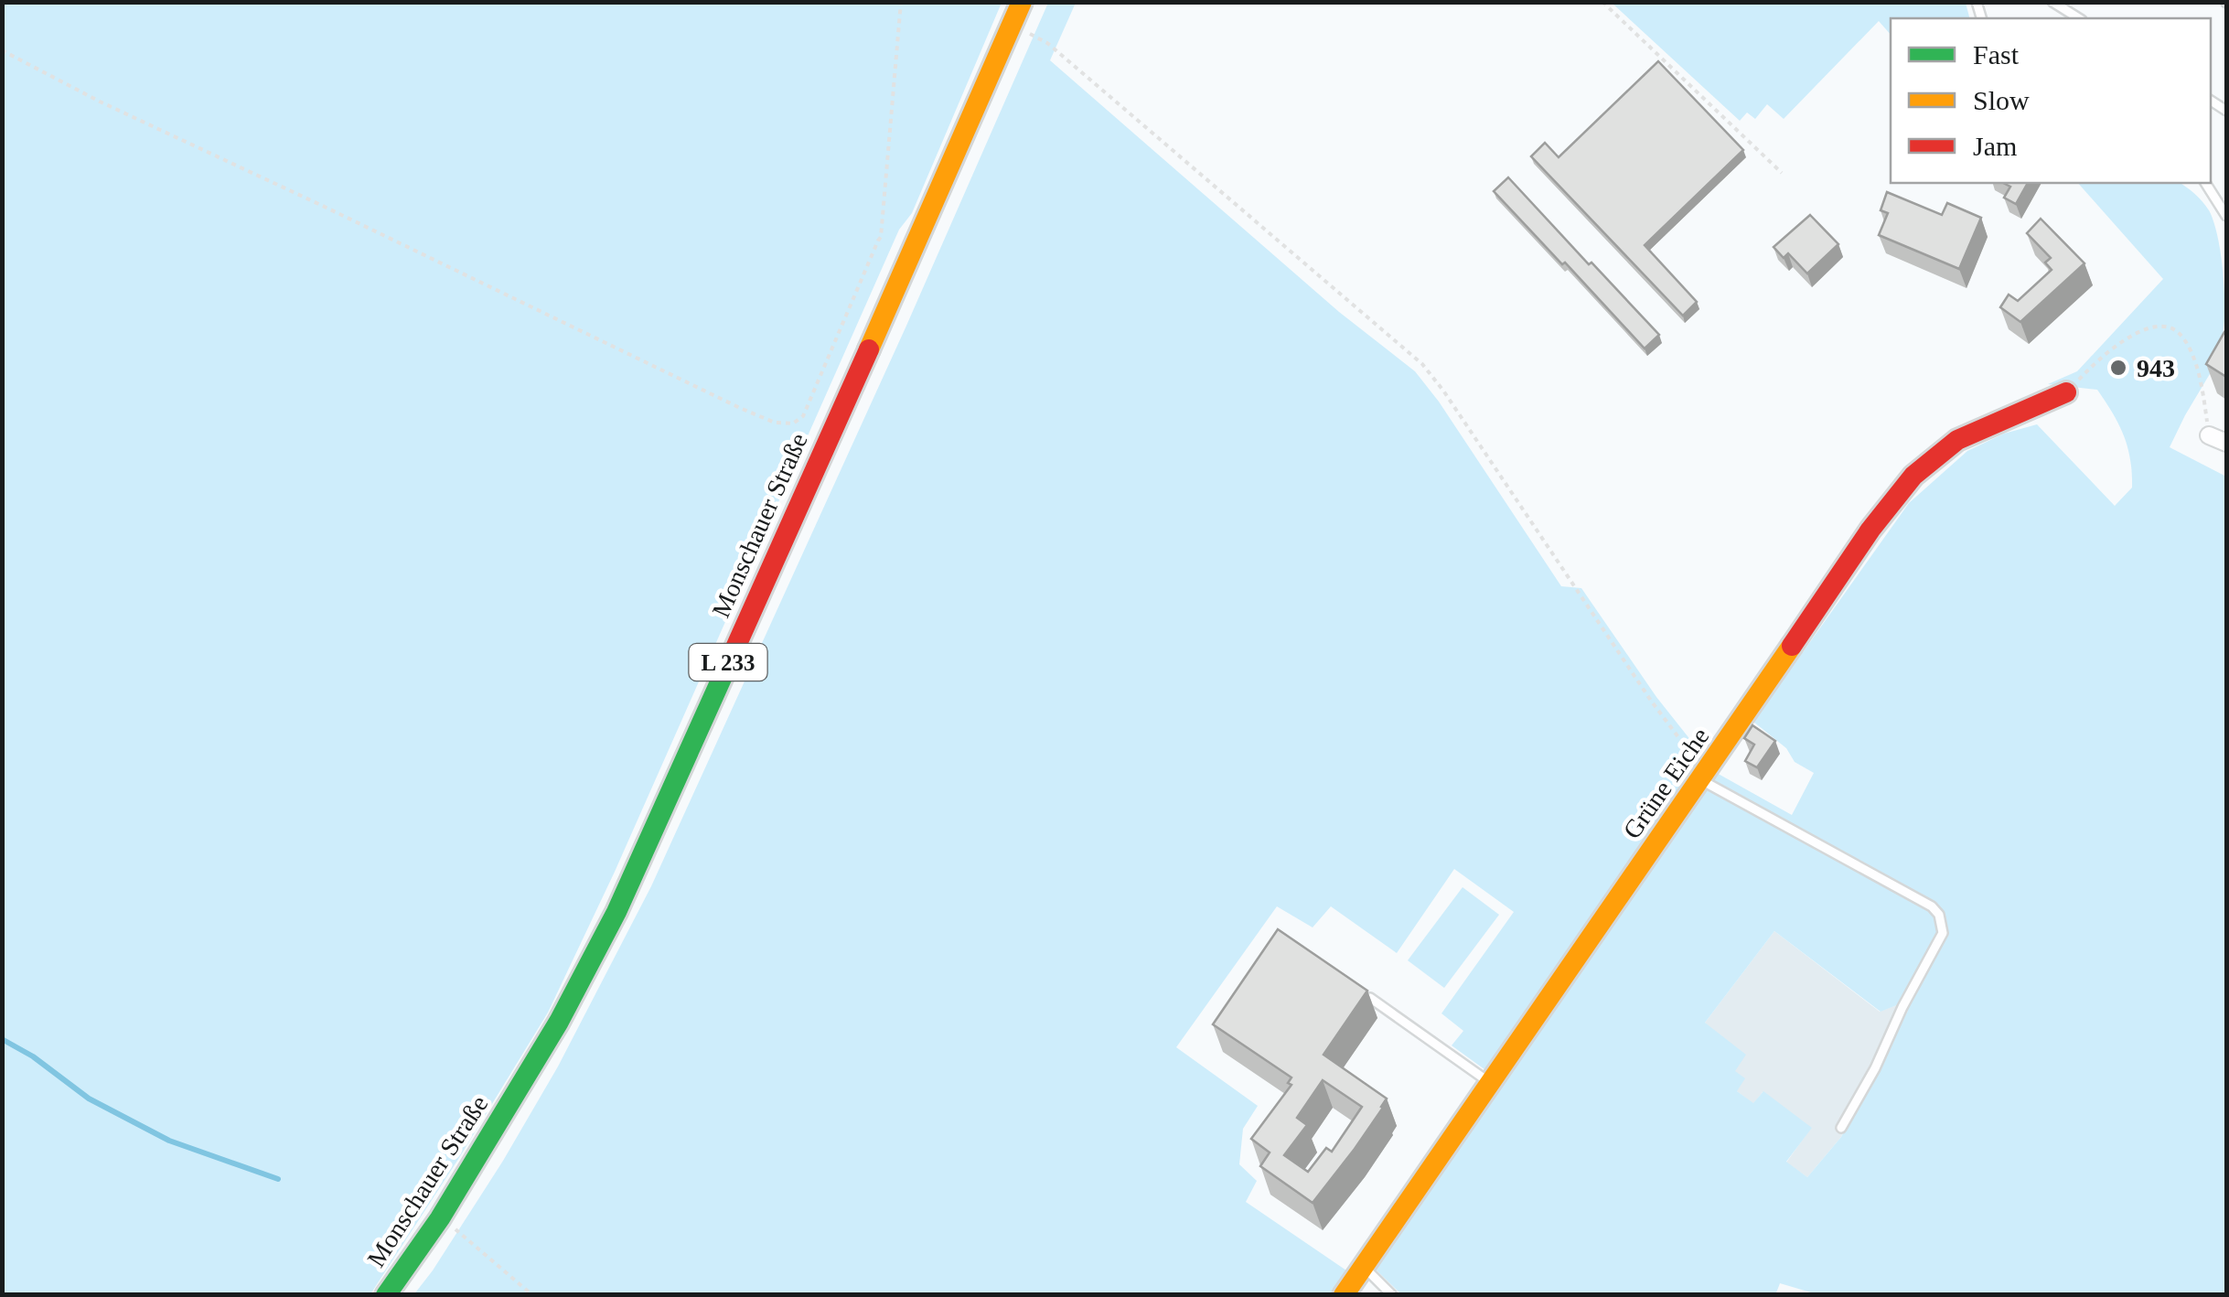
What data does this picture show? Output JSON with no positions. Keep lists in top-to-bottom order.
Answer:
{
  "streets": {
    "main road": ["Monschauer Straße", "L 233", "Grüne Eiche"]
  },
  "places": ["943"],
  "legend": ["Fast", "Slow", "Jam"]
}
